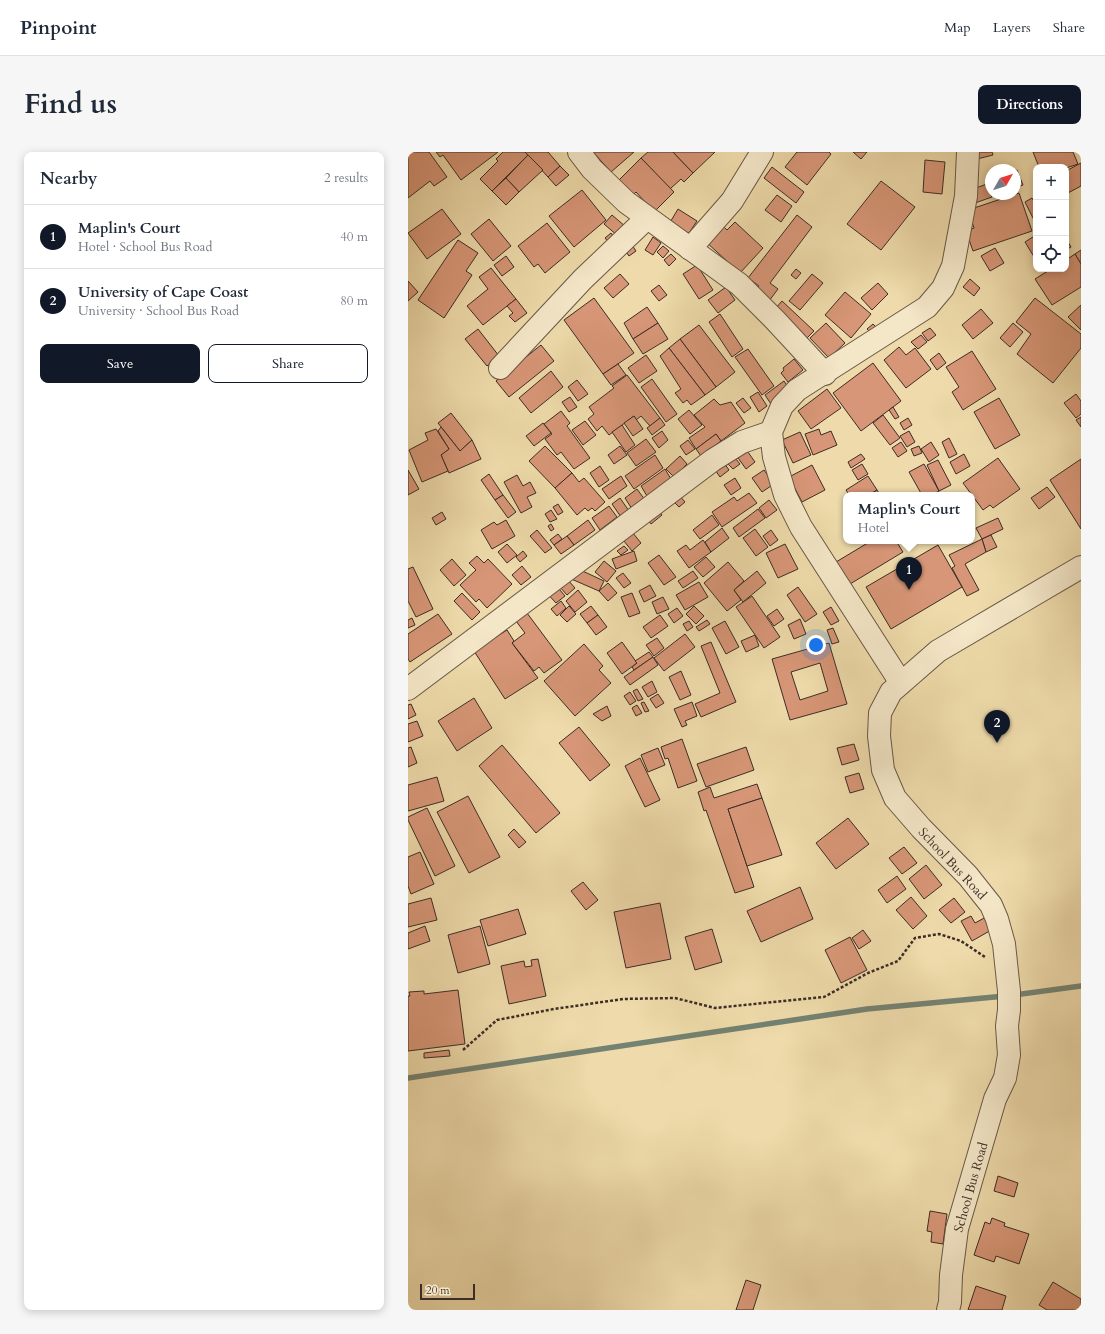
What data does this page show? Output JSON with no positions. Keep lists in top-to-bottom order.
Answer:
{
  "streets": {
    "street": ["School Bus Road"]
  },
  "scale_bar": "20 m",
  "north": "top right",
  "page": {
    "header": "Pinpoint",
    "nav": ["Map", "Layers", "Share"],
    "title": "Find us",
    "buttons": [
      "Directions",
      ["Save", "Share"]
    ],
    "heading": ["Nearby", "2 results"],
    "map_buttons": ["+", "−"],
    "list": [
      {
        "mark": "1",
        "name": "Maplin's Court",
        "note": "Hotel · School Bus Road",
        "value": "40 m"
      },
      {
        "mark": "2",
        "name": "University of Cape Coast",
        "note": "University · School Bus Road",
        "value": "80 m"
      }
    ],
    "popup": ["Maplin's Court", "Hotel"],
    "pins": ["1", "2"],
    "scale": "20 m"
  }
}
